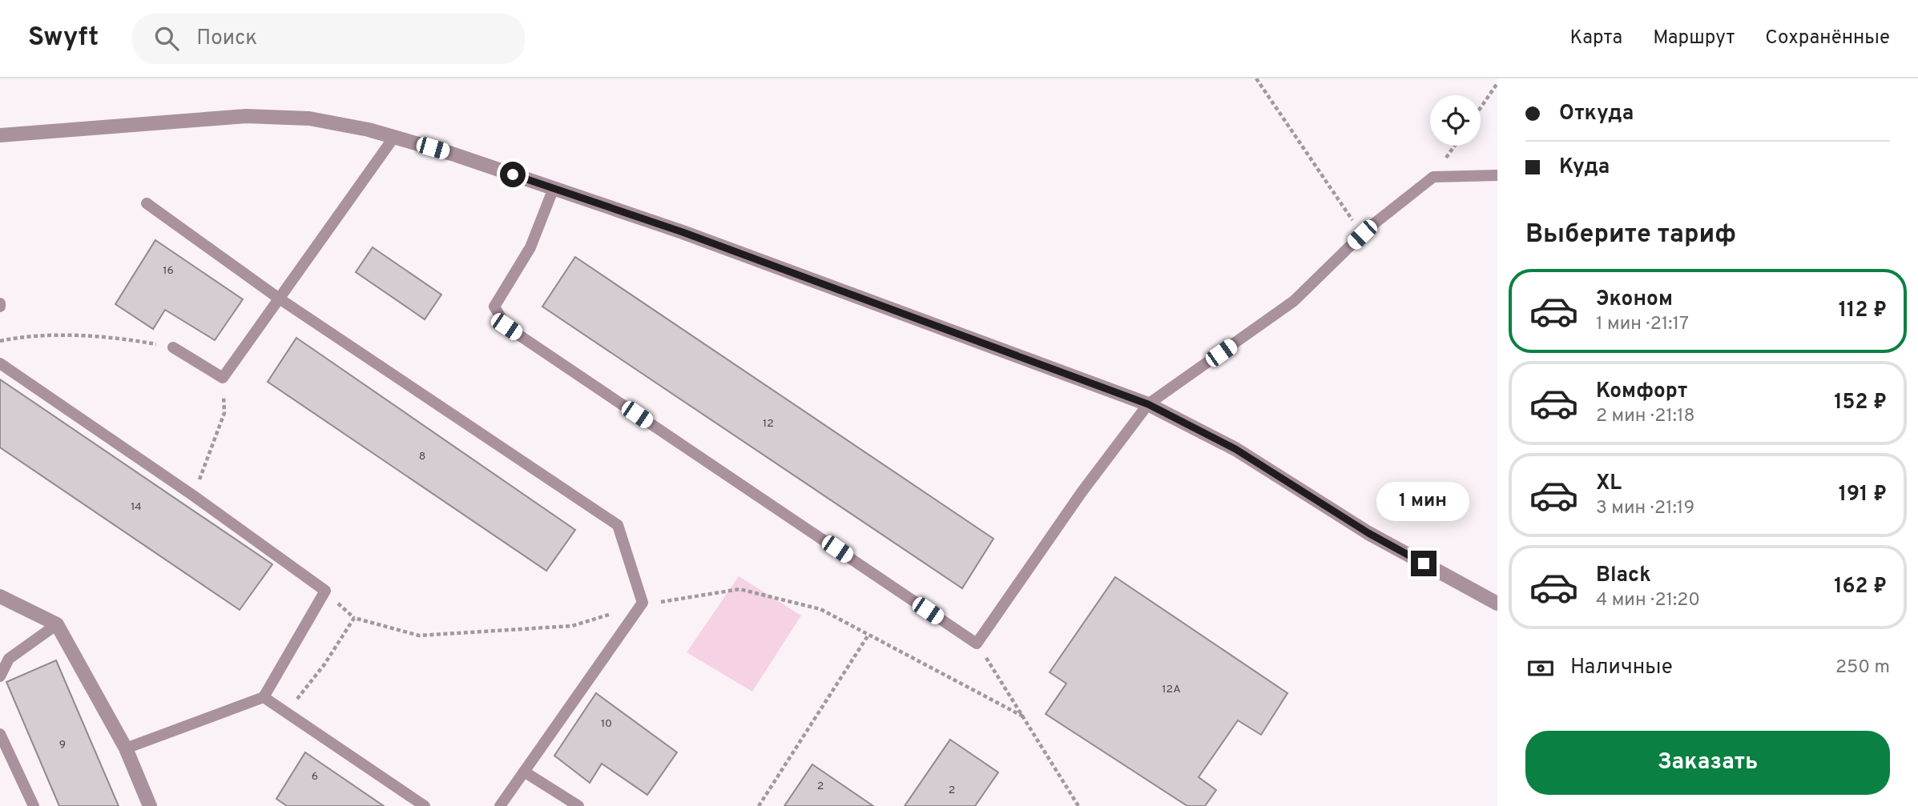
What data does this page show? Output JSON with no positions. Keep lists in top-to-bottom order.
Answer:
{
  "house_numbers": [
    "16",
    "12",
    "8",
    "14",
    "12А",
    "10",
    "9",
    "6",
    "2",
    "2"
  ],
  "page": {
    "header": "Swyft",
    "search": "Поиск",
    "nav": ["Карта", "Маршрут", "Сохранённые"],
    "banner": ["Откуда", "Куда"],
    "heading": "Выберите тариф",
    "list": [
      {
        "name": "Эконом",
        "note": "1 мин · 21:17",
        "value": "112 ₽"
      },
      {
        "name": "Комфорт",
        "note": "2 мин · 21:18",
        "value": "152 ₽"
      },
      {
        "name": "XL",
        "note": "3 мин · 21:19",
        "value": "191 ₽"
      },
      {
        "name": "Black",
        "note": "4 мин · 21:20",
        "value": "162 ₽"
      }
    ],
    "bubble": "1 мин",
    "pay": ["Наличные", "250 m"],
    "buttons": "Заказать"
  }
}
